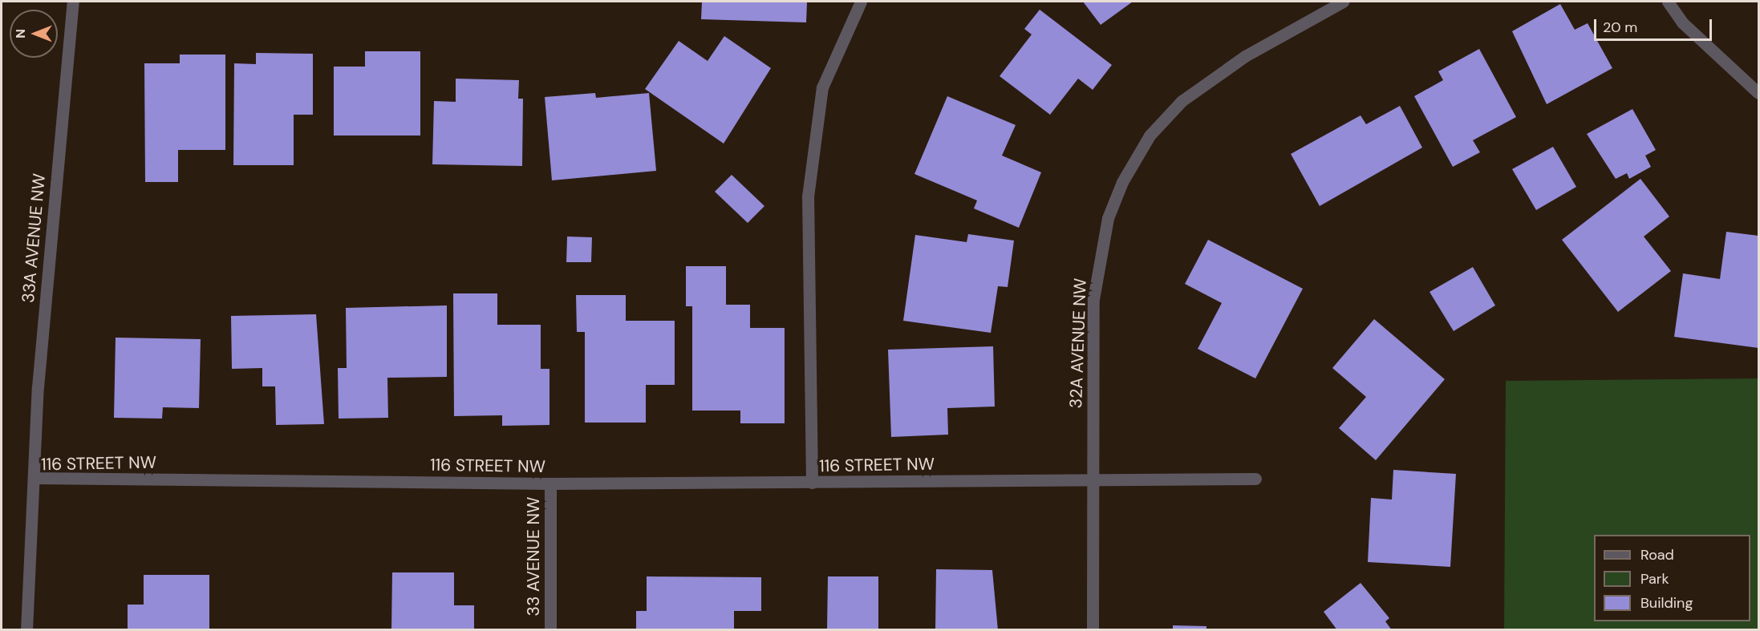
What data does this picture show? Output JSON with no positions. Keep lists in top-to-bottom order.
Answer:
{
  "streets": {
    "street": [
      "33A AVENUE NW",
      "32A AVENUE NW",
      "116 STREET NW",
      "33 AVENUE NW"
    ]
  },
  "crossings": [
    ["33A AVENUE NW", "116 STREET NW"],
    ["32A AVENUE NW", "116 STREET NW"],
    ["116 STREET NW", "33 AVENUE NW"]
  ],
  "legend": ["Road", "Park", "Building"],
  "scale_bar": "20 m",
  "north": "left"
}
